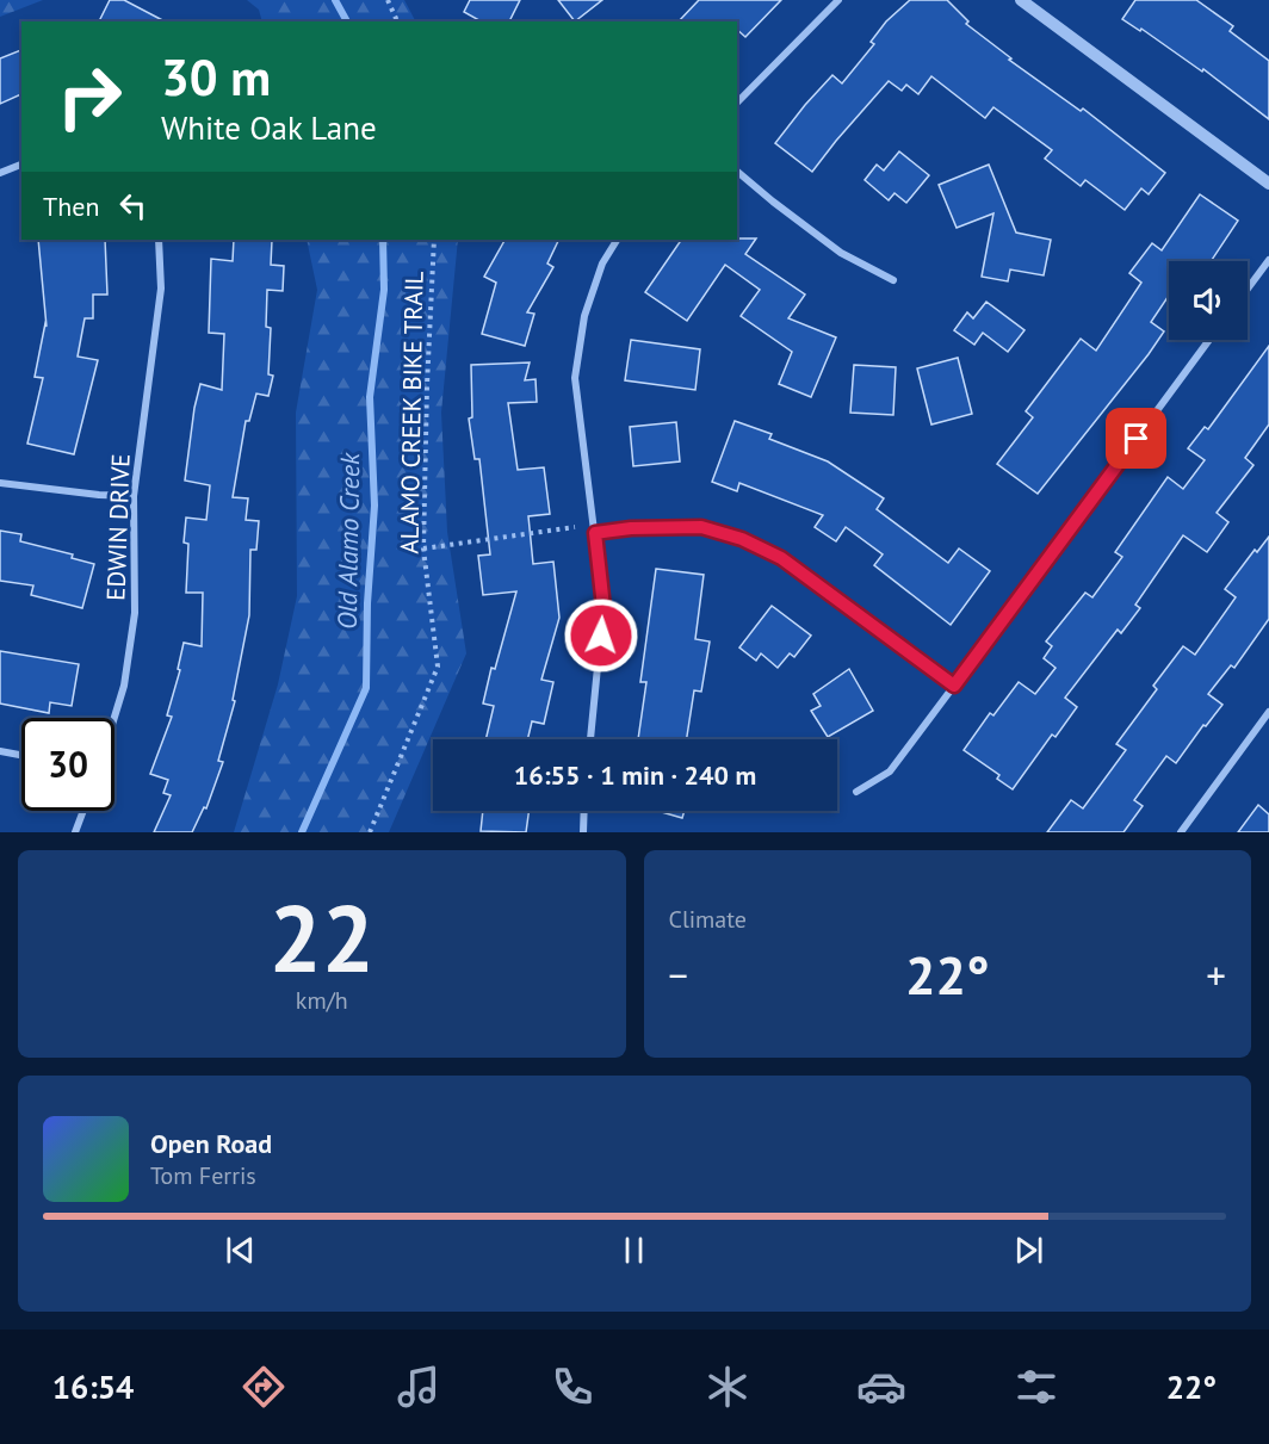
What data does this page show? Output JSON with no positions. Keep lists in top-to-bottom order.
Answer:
{
  "streets": {
    "street": ["EDWIN DRIVE"],
    "path": ["ALAMO CREEK BIKE TRAIL"]
  },
  "water": ["Old Alamo Creek"],
  "page": {
    "turn": ["30 m", "White Oak Lane"],
    "then": "Then",
    "limit": "30",
    "trip": "16:55 · 1 min · 240 m",
    "tile": [
      ["22", "km/h"],
      "Climate"
    ],
    "heat": ["−", "22°", "+"],
    "song": ["Open Road", "Tom Ferris"],
    "tabs": ["16:54", "22°"]
  }
}
